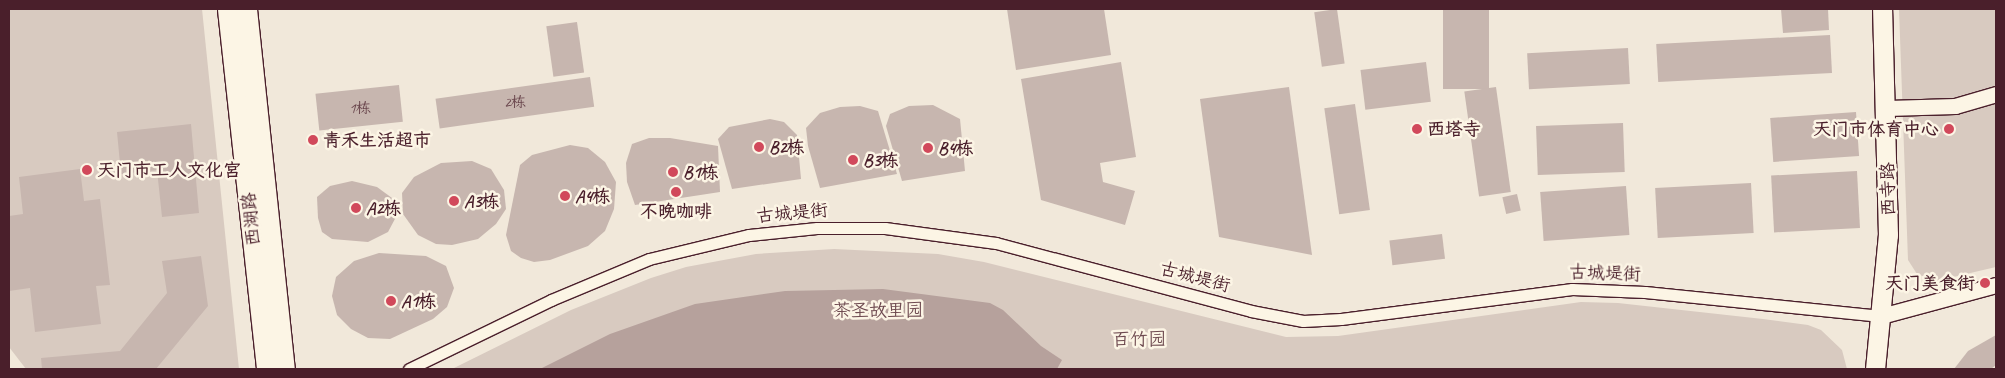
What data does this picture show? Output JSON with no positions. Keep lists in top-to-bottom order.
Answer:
{
  "streets": {
    "main road": ["西湖路"],
    "street": ["西寺路", "古城堤街"]
  },
  "crossings": [
    ["西寺路", "古城堤街"]
  ],
  "parks": ["茶圣故里园", "百竹园"],
  "places": [
    "西塔寺",
    "天门市体育中心",
    "青禾生活超市",
    "B2栋",
    "B4栋",
    "B3栋",
    "天门市工人文化宫",
    "B1栋",
    "不晚咖啡",
    "A4栋",
    "A3栋",
    "A2栋",
    "天门美食街",
    "A1栋"
  ],
  "house_numbers": ["2栋", "1栋"]
}
